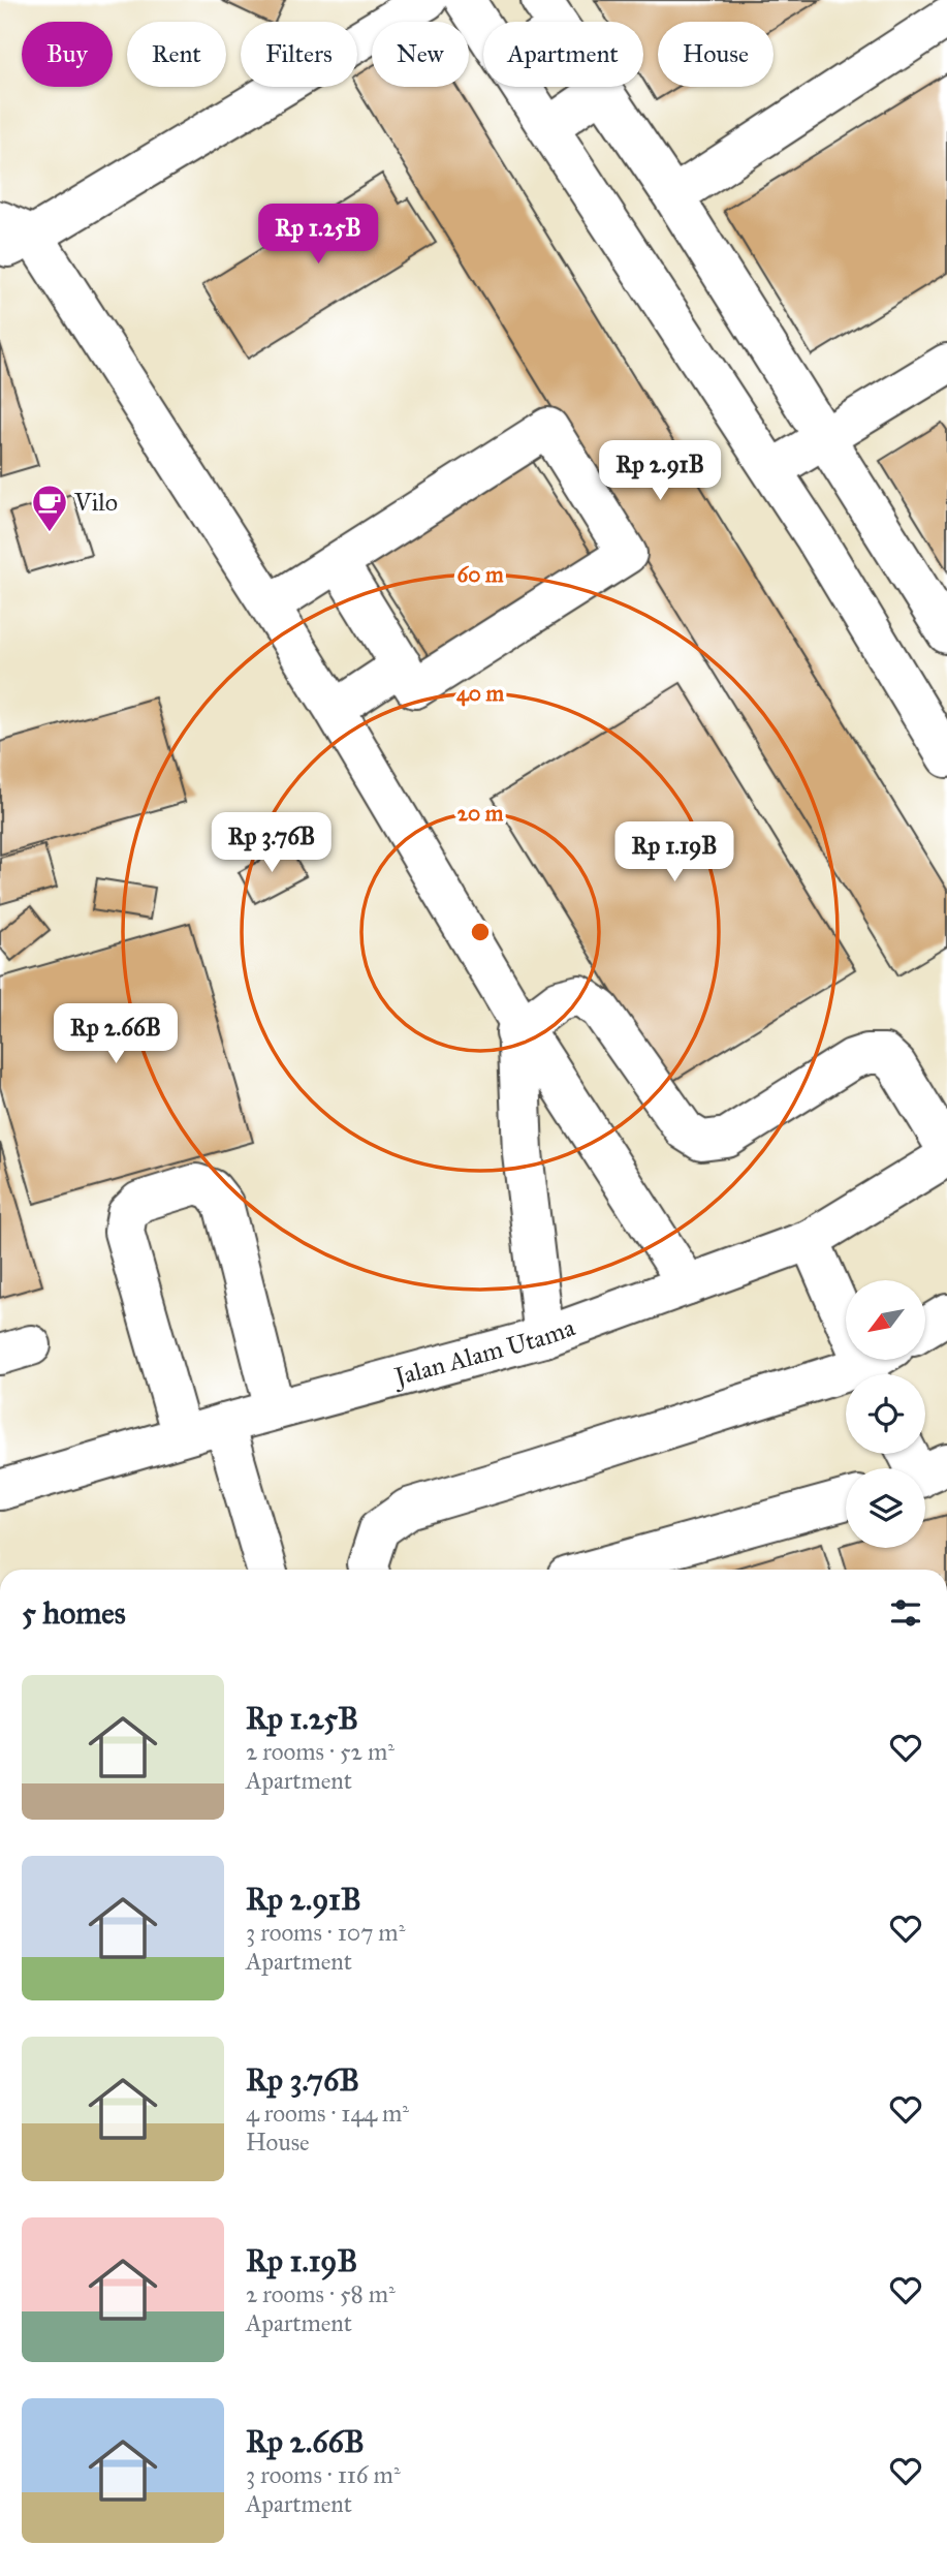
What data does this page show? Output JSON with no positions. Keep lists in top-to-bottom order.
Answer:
{
  "streets": {
    "main road": ["Jalan Alam Utama"]
  },
  "places": {
    "cafe": ["Vilo"]
  },
  "north": "bottom left",
  "page": {
    "chip": [
      "Buy",
      "Rent",
      "Filters",
      "New",
      "Apartment",
      "House"
    ],
    "price": [
      "Rp 1.25B",
      "Rp 2.91B",
      "Rp 3.76B",
      "Rp 1.19B",
      "Rp 2.66B"
    ],
    "heading": "5 homes",
    "list": [
      {
        "name": "Rp 1.25B",
        "note": "2 rooms · 52 m² · Apartment"
      },
      {
        "name": "Rp 2.91B",
        "note": "3 rooms · 107 m² · Apartment"
      },
      {
        "name": "Rp 3.76B",
        "note": "4 rooms · 144 m² · House"
      },
      {
        "name": "Rp 1.19B",
        "note": "2 rooms · 58 m² · Apartment"
      },
      {
        "name": "Rp 2.66B",
        "note": "3 rooms · 116 m² · Apartment"
      }
    ]
  },
  "rings": ["60 m", "40 m", "20 m"]
}
